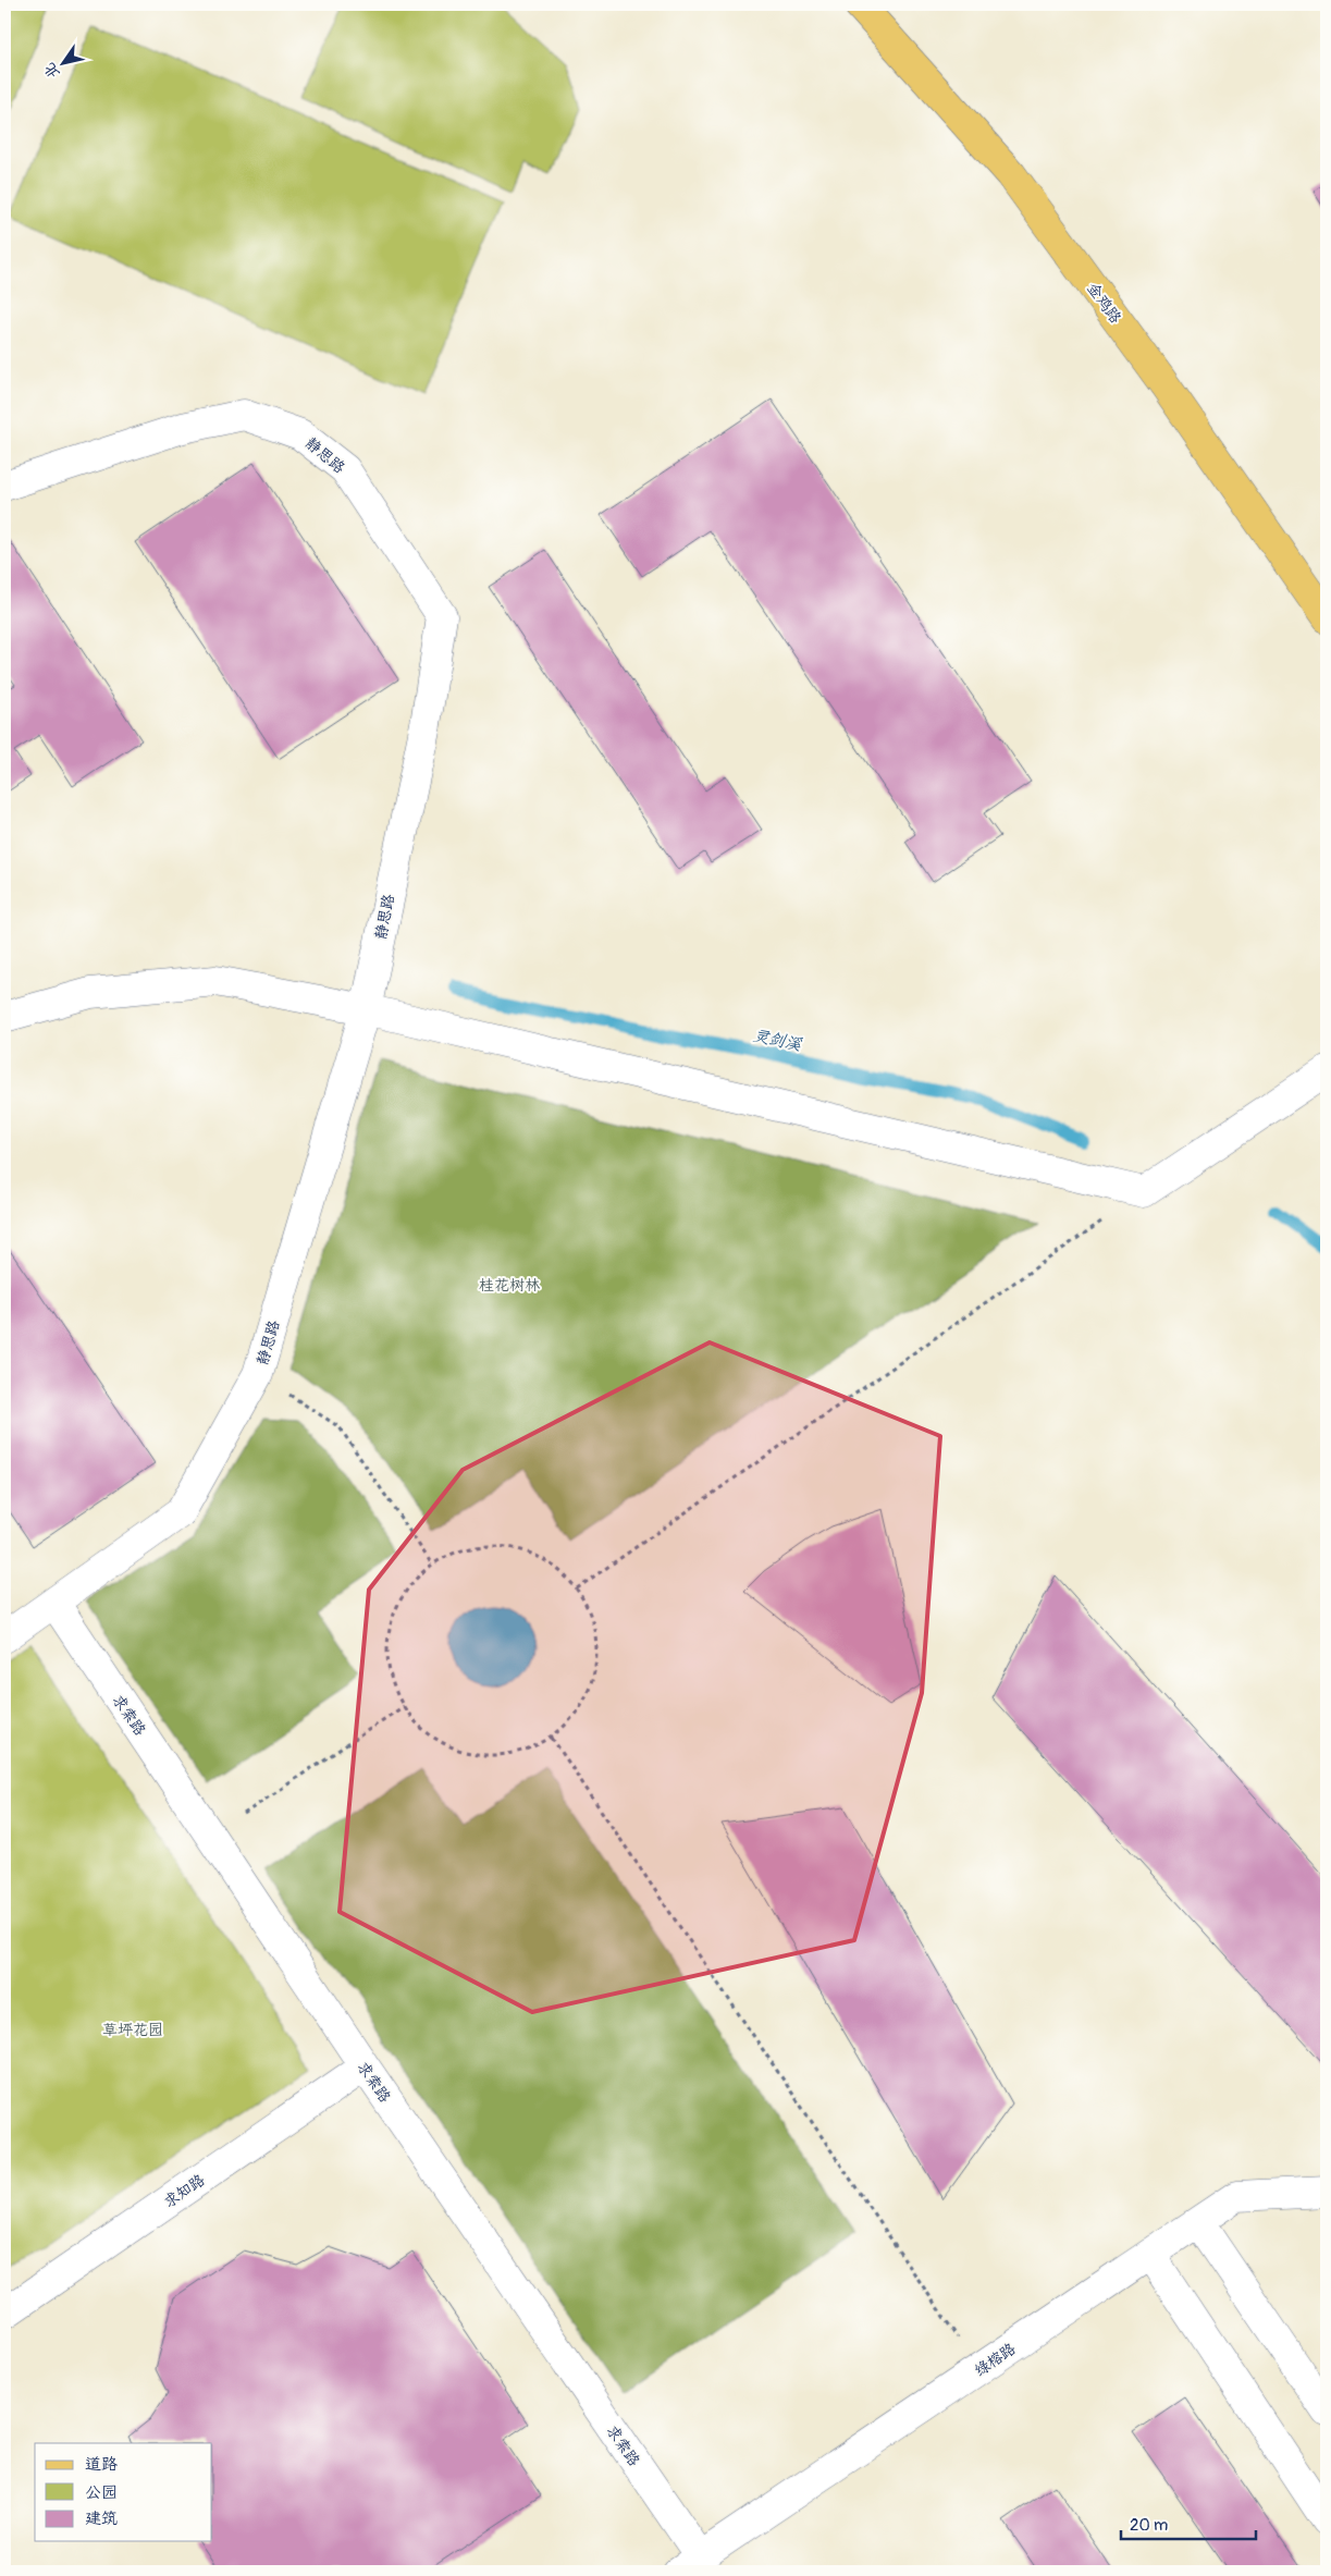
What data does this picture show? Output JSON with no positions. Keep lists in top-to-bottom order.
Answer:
{
  "streets": {
    "main road": ["金鸡路"],
    "lane": [
      "静思路",
      "求索路",
      "求知路",
      "绿榕路"
    ]
  },
  "crossings": [
    ["静思路", "求索路"],
    ["求索路", "求知路"],
    ["求索路", "绿榕路"]
  ],
  "water": ["灵剑溪"],
  "parks": ["桂花树林", "草坪花园"],
  "legend": ["道路", "公园", "建筑"],
  "scale_bar": "20 m",
  "north": "bottom left"
}
